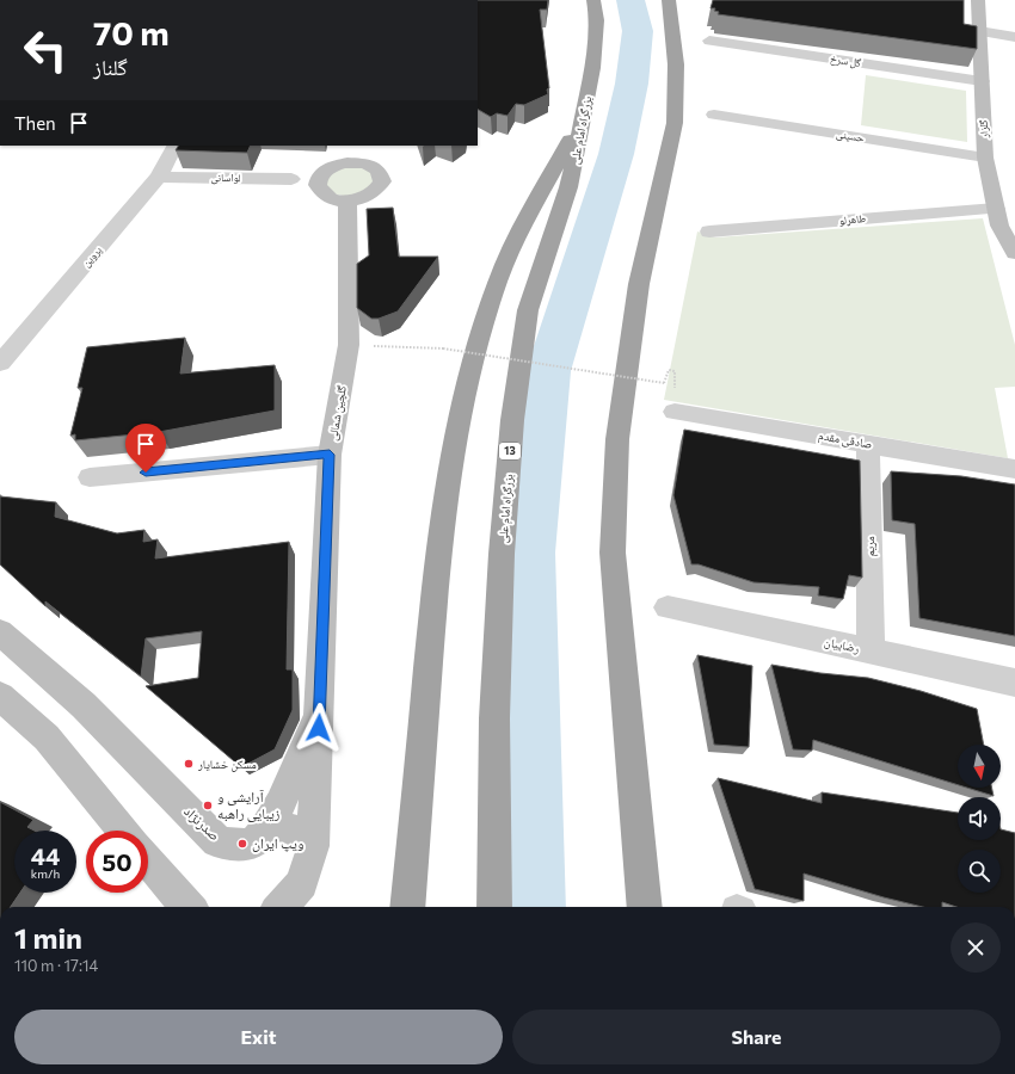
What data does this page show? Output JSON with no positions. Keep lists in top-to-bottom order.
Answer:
{
  "streets": {
    "highway": ["بزرگراه امام علی", "13"],
    "main road": ["گلزار", "گلچین شمالی", "صدرنژاد"],
    "street": [
      "گل سرخ",
      "حسینی",
      "لواسانی",
      "طاهرلو",
      "پروین",
      "صادقی مقدم",
      "مریم",
      "رضاییان"
    ]
  },
  "crossings": [
    ["گل سرخ", "گلزار"],
    ["گلزار", "حسینی"],
    ["گلزار", "طاهرلو"],
    ["لواسانی", "پروین"],
    ["گلچین شمالی", "صدرنژاد"],
    ["صادقی مقدم", "مریم"],
    ["مریم", "رضاییان"]
  ],
  "places": ["مسکن خشایار", "آرایشی و زیبایی راهبه", "ویپ ایران"],
  "north": "bottom",
  "page": {
    "turn": ["70 m", "گلناز"],
    "then": "Then",
    "speed": "44 km/h",
    "limit": "50",
    "heading": ["1 min", "110 m · 17:14"],
    "buttons": ["Exit", "Share"]
  }
}
